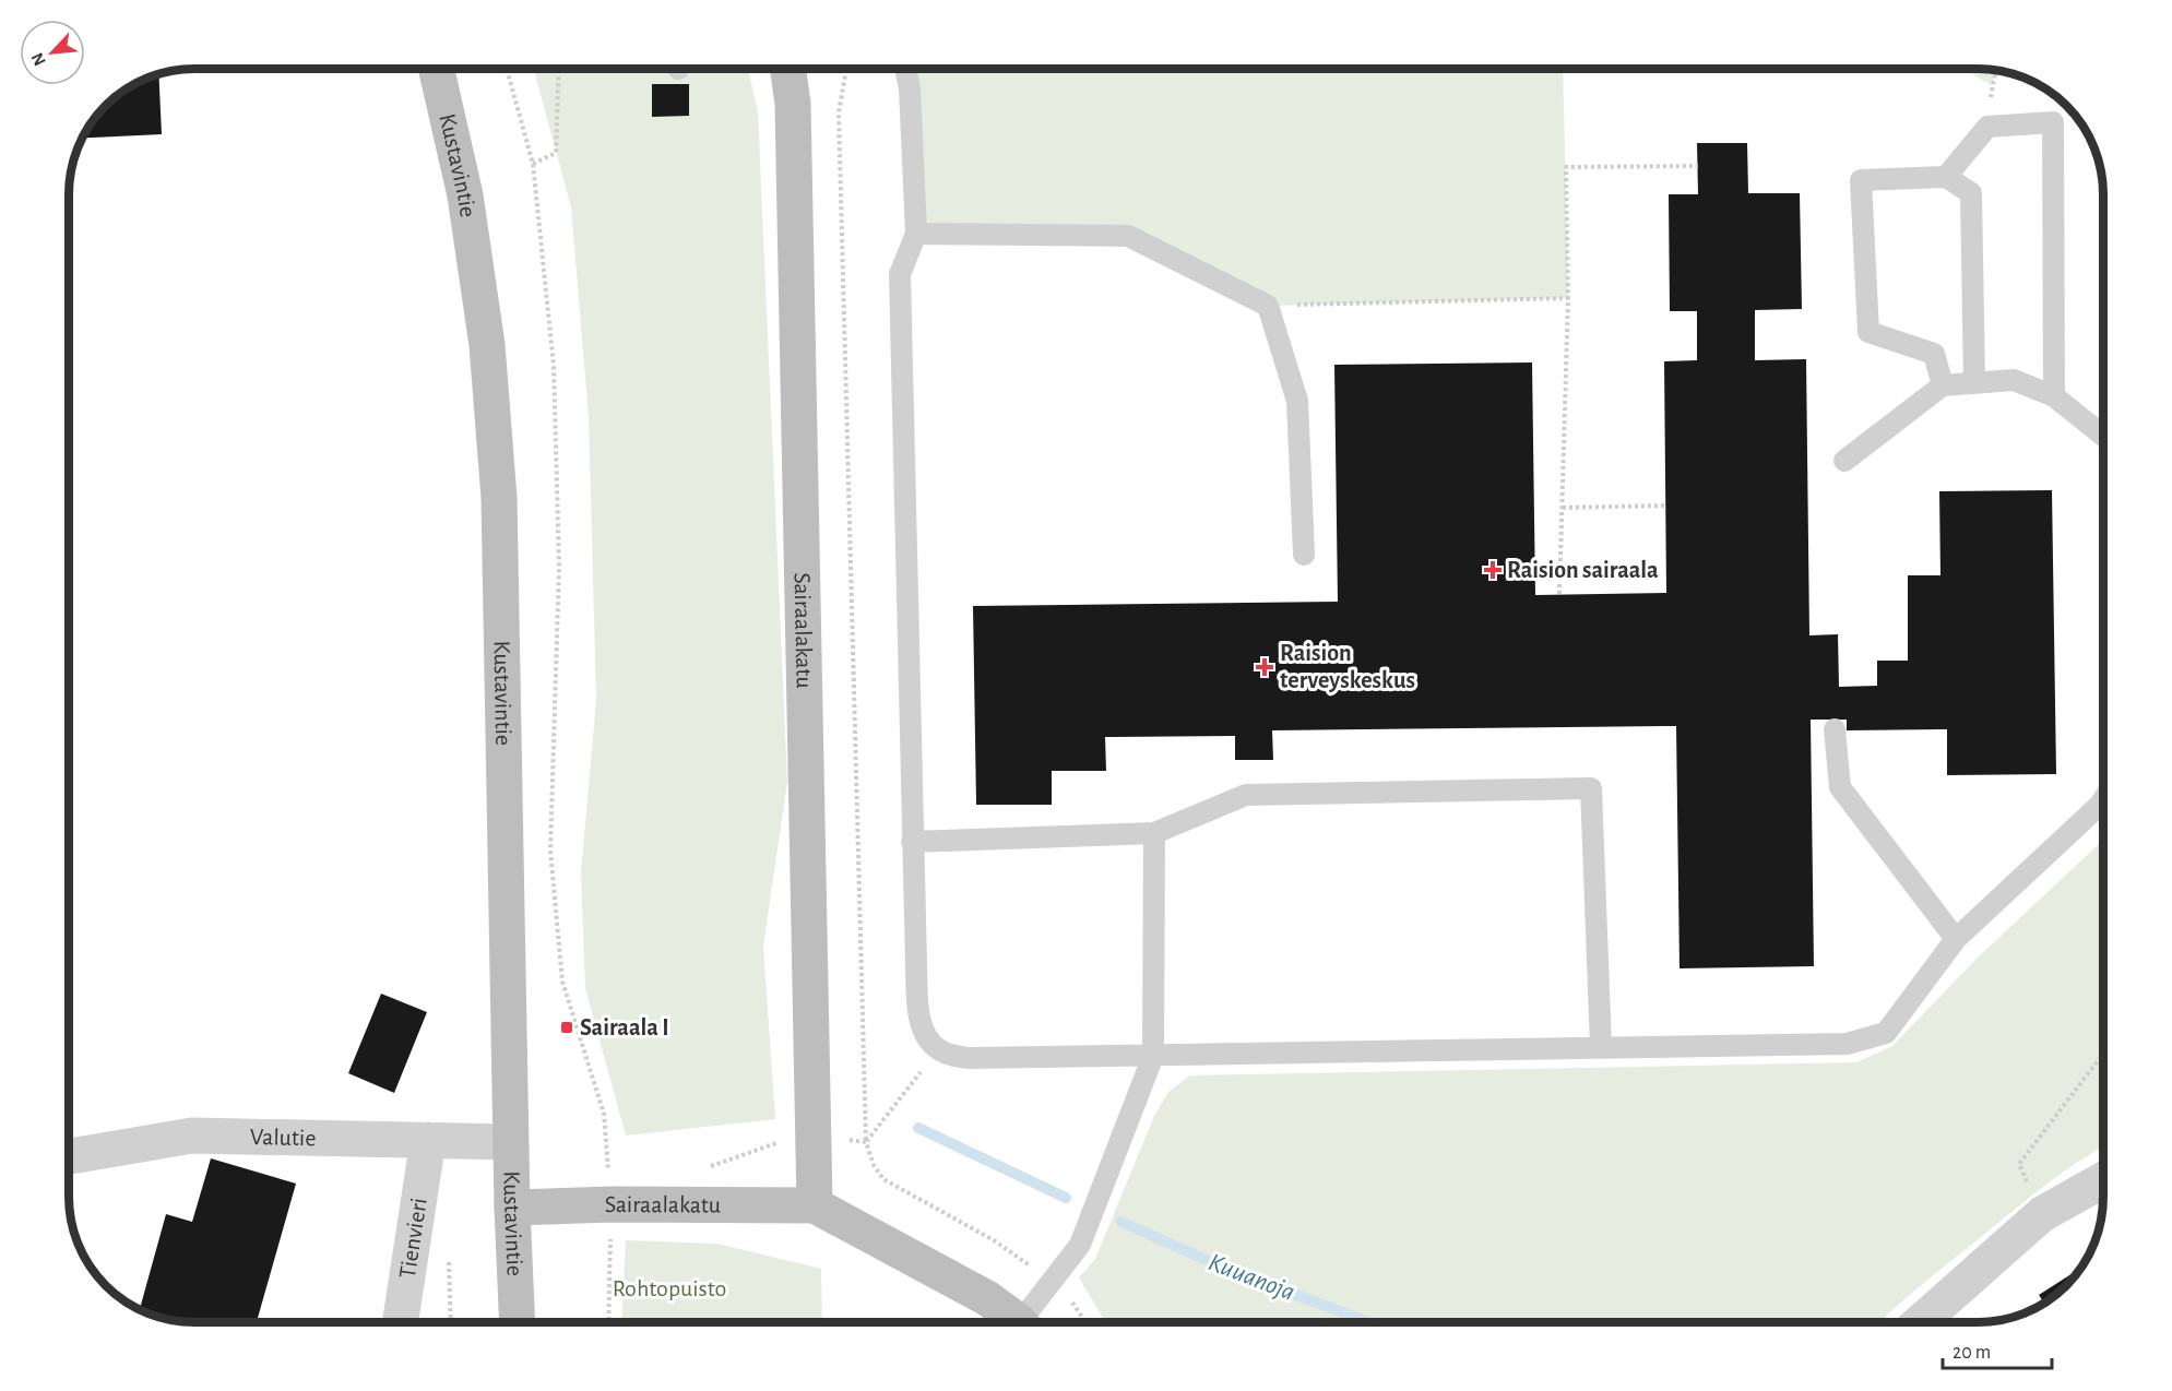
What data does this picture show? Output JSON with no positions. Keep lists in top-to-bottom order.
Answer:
{
  "streets": {
    "street": [
      "Kustavintie",
      "Sairaalakatu",
      "Valutie",
      "Tienvieri"
    ]
  },
  "crossings": [
    ["Kustavintie", "Sairaalakatu"],
    ["Kustavintie", "Valutie"],
    ["Valutie", "Tienvieri"]
  ],
  "water": ["Kuuanoja"],
  "parks": ["Rohtopuisto"],
  "places": {
    "health": ["Raision sairaala", "Raision terveyskeskus"],
    "transit": ["Sairaala I"]
  },
  "scale_bar": "20 m",
  "north": "bottom left"
}
